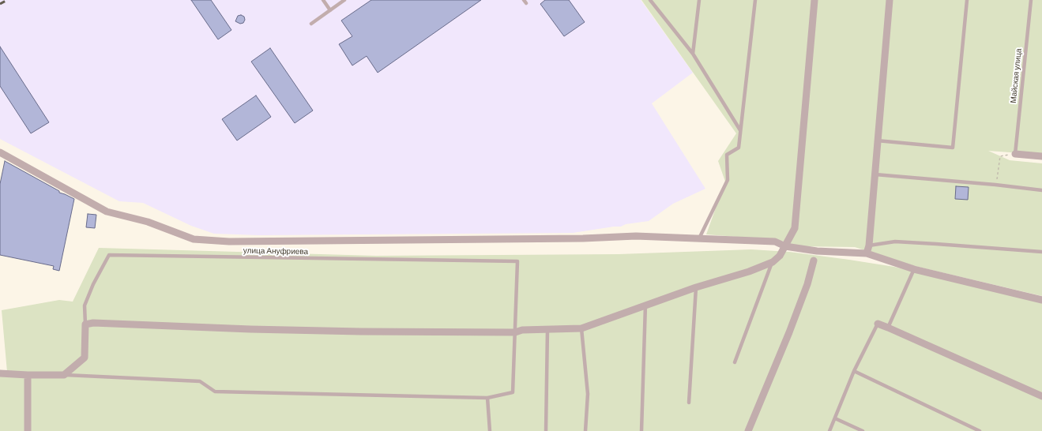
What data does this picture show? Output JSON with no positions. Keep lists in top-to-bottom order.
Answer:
{
  "streets": {
    "lane": ["Майская улица", "улица Ануфриева"]
  }
}
